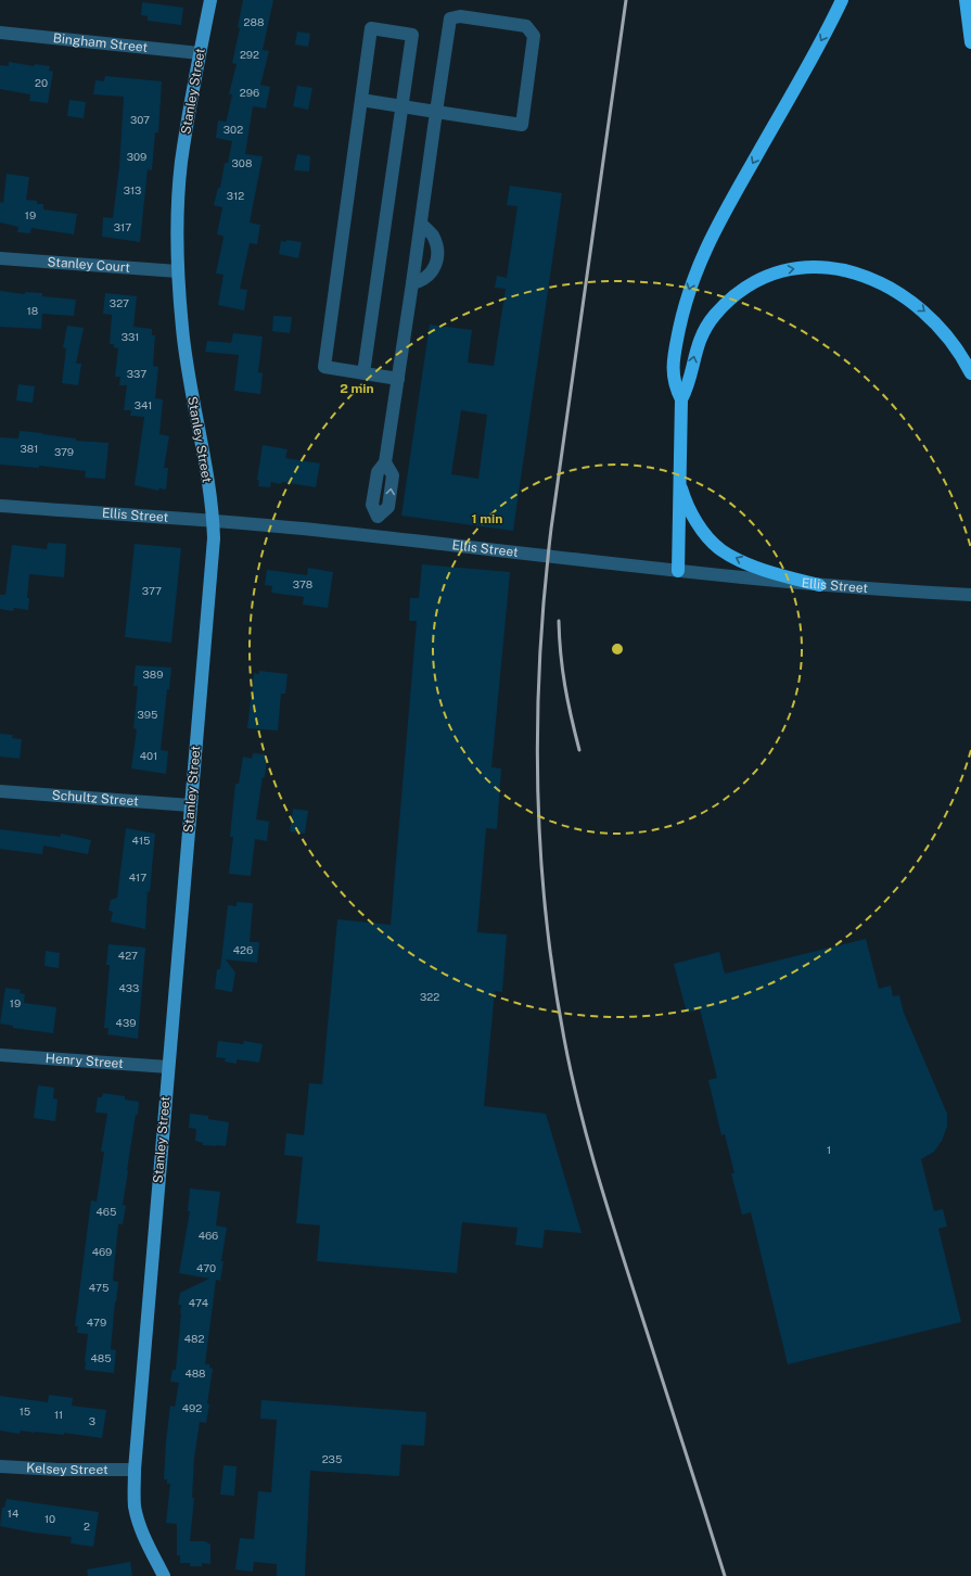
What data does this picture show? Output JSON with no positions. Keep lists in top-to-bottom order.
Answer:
{
  "streets": {
    "main road": ["Stanley Street"],
    "street": [
      "Bingham Street",
      "Stanley Court",
      "Ellis Street",
      "Schultz Street",
      "Henry Street",
      "Kelsey Street"
    ]
  },
  "crossings": [
    ["Bingham Street", "Stanley Street"],
    ["Stanley Street", "Stanley Court"],
    ["Stanley Street", "Ellis Street"],
    ["Stanley Street", "Schultz Street"],
    ["Stanley Street", "Henry Street"],
    ["Stanley Street", "Kelsey Street"]
  ],
  "house_numbers": [
    "288",
    "292",
    "20",
    "296",
    "307",
    "302",
    "309",
    "308",
    "313",
    "312",
    "19",
    "317",
    "327",
    "18",
    "331",
    "337",
    "341",
    "381",
    "379",
    "378",
    "377",
    "389",
    "395",
    "401",
    "415",
    "417",
    "426",
    "427",
    "433",
    "322",
    "19",
    "439",
    "1",
    "465",
    "466",
    "469",
    "470",
    "475",
    "474",
    "479",
    "482",
    "485",
    "488",
    "492",
    "15",
    "11",
    "3",
    "235",
    "14",
    "10",
    "2"
  ],
  "rings": ["2 min", "1 min"]
}
